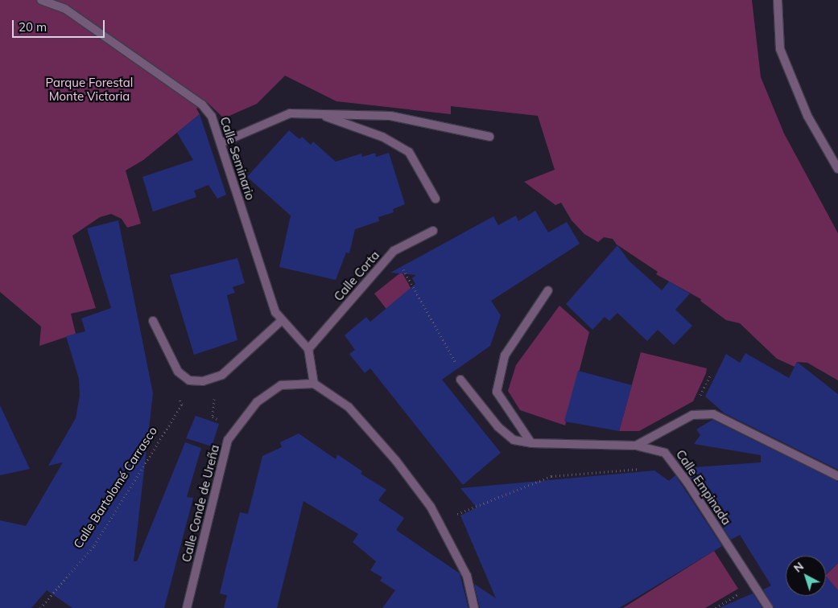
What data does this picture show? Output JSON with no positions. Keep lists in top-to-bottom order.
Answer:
{
  "streets": {
    "street": [
      "Calle Seminario",
      "Calle Corta",
      "Calle Empinada",
      "Calle Conde de Ureña"
    ],
    "path": ["Calle Bartolomé Carrasco"]
  },
  "crossings": [
    ["Calle Seminario", "Calle Corta"]
  ],
  "parks": ["Parque Forestal Monte Victoria"],
  "scale_bar": "20 m",
  "north": "top left"
}
